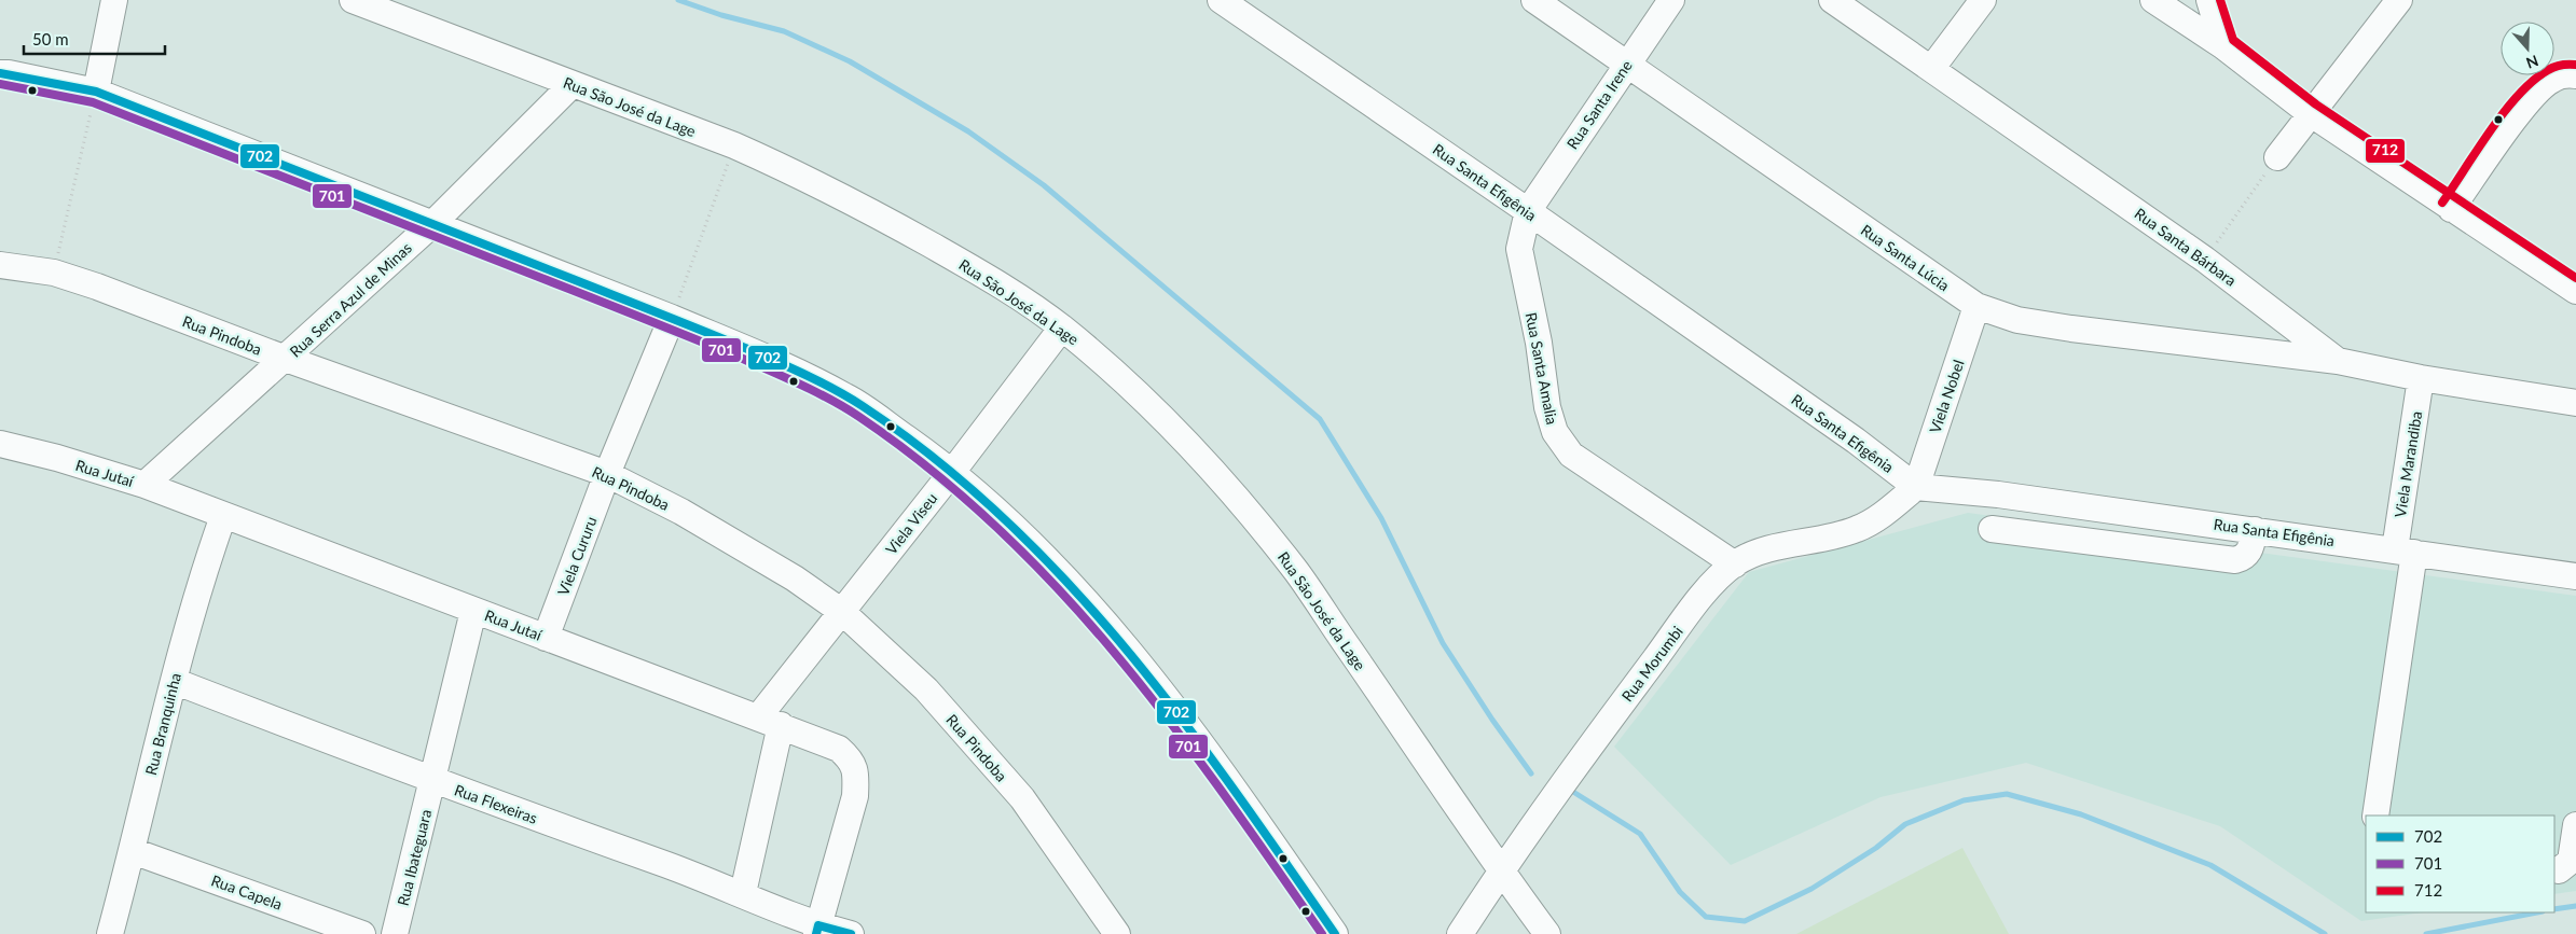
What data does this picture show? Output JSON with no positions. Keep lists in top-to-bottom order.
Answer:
{
  "streets": {
    "street": [
      "Rua Santa Irene",
      "Rua São José da Lage",
      "Rua Santa Efigênia",
      "Rua Santa Bárbara",
      "Rua Santa Lúcia",
      "Rua Serra Azul de Minas",
      "Rua Pindoba",
      "Rua Santa Amalia",
      "Viela Nobel",
      "Viela Marandiba",
      "Rua Jutaí",
      "Viela Viseu",
      "Viela Cururu",
      "Rua Morumbi",
      "Rua Branquinha",
      "Rua Flexeiras",
      "Rua Ibateguara",
      "Rua Capela"
    ]
  },
  "crossings": [
    ["Rua Santa Irene", "Rua Santa Efigênia"],
    ["Rua Santa Irene", "Rua Santa Lúcia"],
    ["Rua Santa Irene", "Rua Santa Amalia"],
    ["Rua São José da Lage", "Rua Serra Azul de Minas"],
    ["Rua São José da Lage", "Viela Viseu"],
    ["Rua São José da Lage", "Rua Morumbi"],
    ["Rua Santa Efigênia", "Rua Santa Amalia"],
    ["Rua Santa Efigênia", "Viela Nobel"],
    ["Rua Santa Efigênia", "Viela Marandiba"],
    ["Rua Santa Efigênia", "Rua Morumbi"],
    ["Rua Santa Bárbara", "Rua Santa Lúcia"],
    ["Rua Santa Bárbara", "Viela Marandiba"],
    ["Rua Santa Lúcia", "Viela Nobel"],
    ["Rua Serra Azul de Minas", "Rua Pindoba"],
    ["Rua Serra Azul de Minas", "Rua Jutaí"],
    ["Rua Pindoba", "Viela Viseu"],
    ["Rua Pindoba", "Viela Cururu"],
    ["Rua Santa Amalia", "Rua Morumbi"],
    ["Viela Nobel", "Rua Morumbi"],
    ["Rua Jutaí", "Viela Viseu"],
    ["Rua Jutaí", "Viela Cururu"],
    ["Rua Jutaí", "Rua Branquinha"],
    ["Rua Jutaí", "Rua Flexeiras"],
    ["Rua Jutaí", "Rua Ibateguara"],
    ["Viela Viseu", "Rua Flexeiras"],
    ["Rua Branquinha", "Rua Flexeiras"],
    ["Rua Branquinha", "Rua Capela"],
    ["Rua Flexeiras", "Rua Ibateguara"]
  ],
  "lines": ["transit line 712", "transit line 702", "transit line 701"],
  "legend": ["702", "701", "712"],
  "scale_bar": "50 m",
  "north": "bottom"
}
